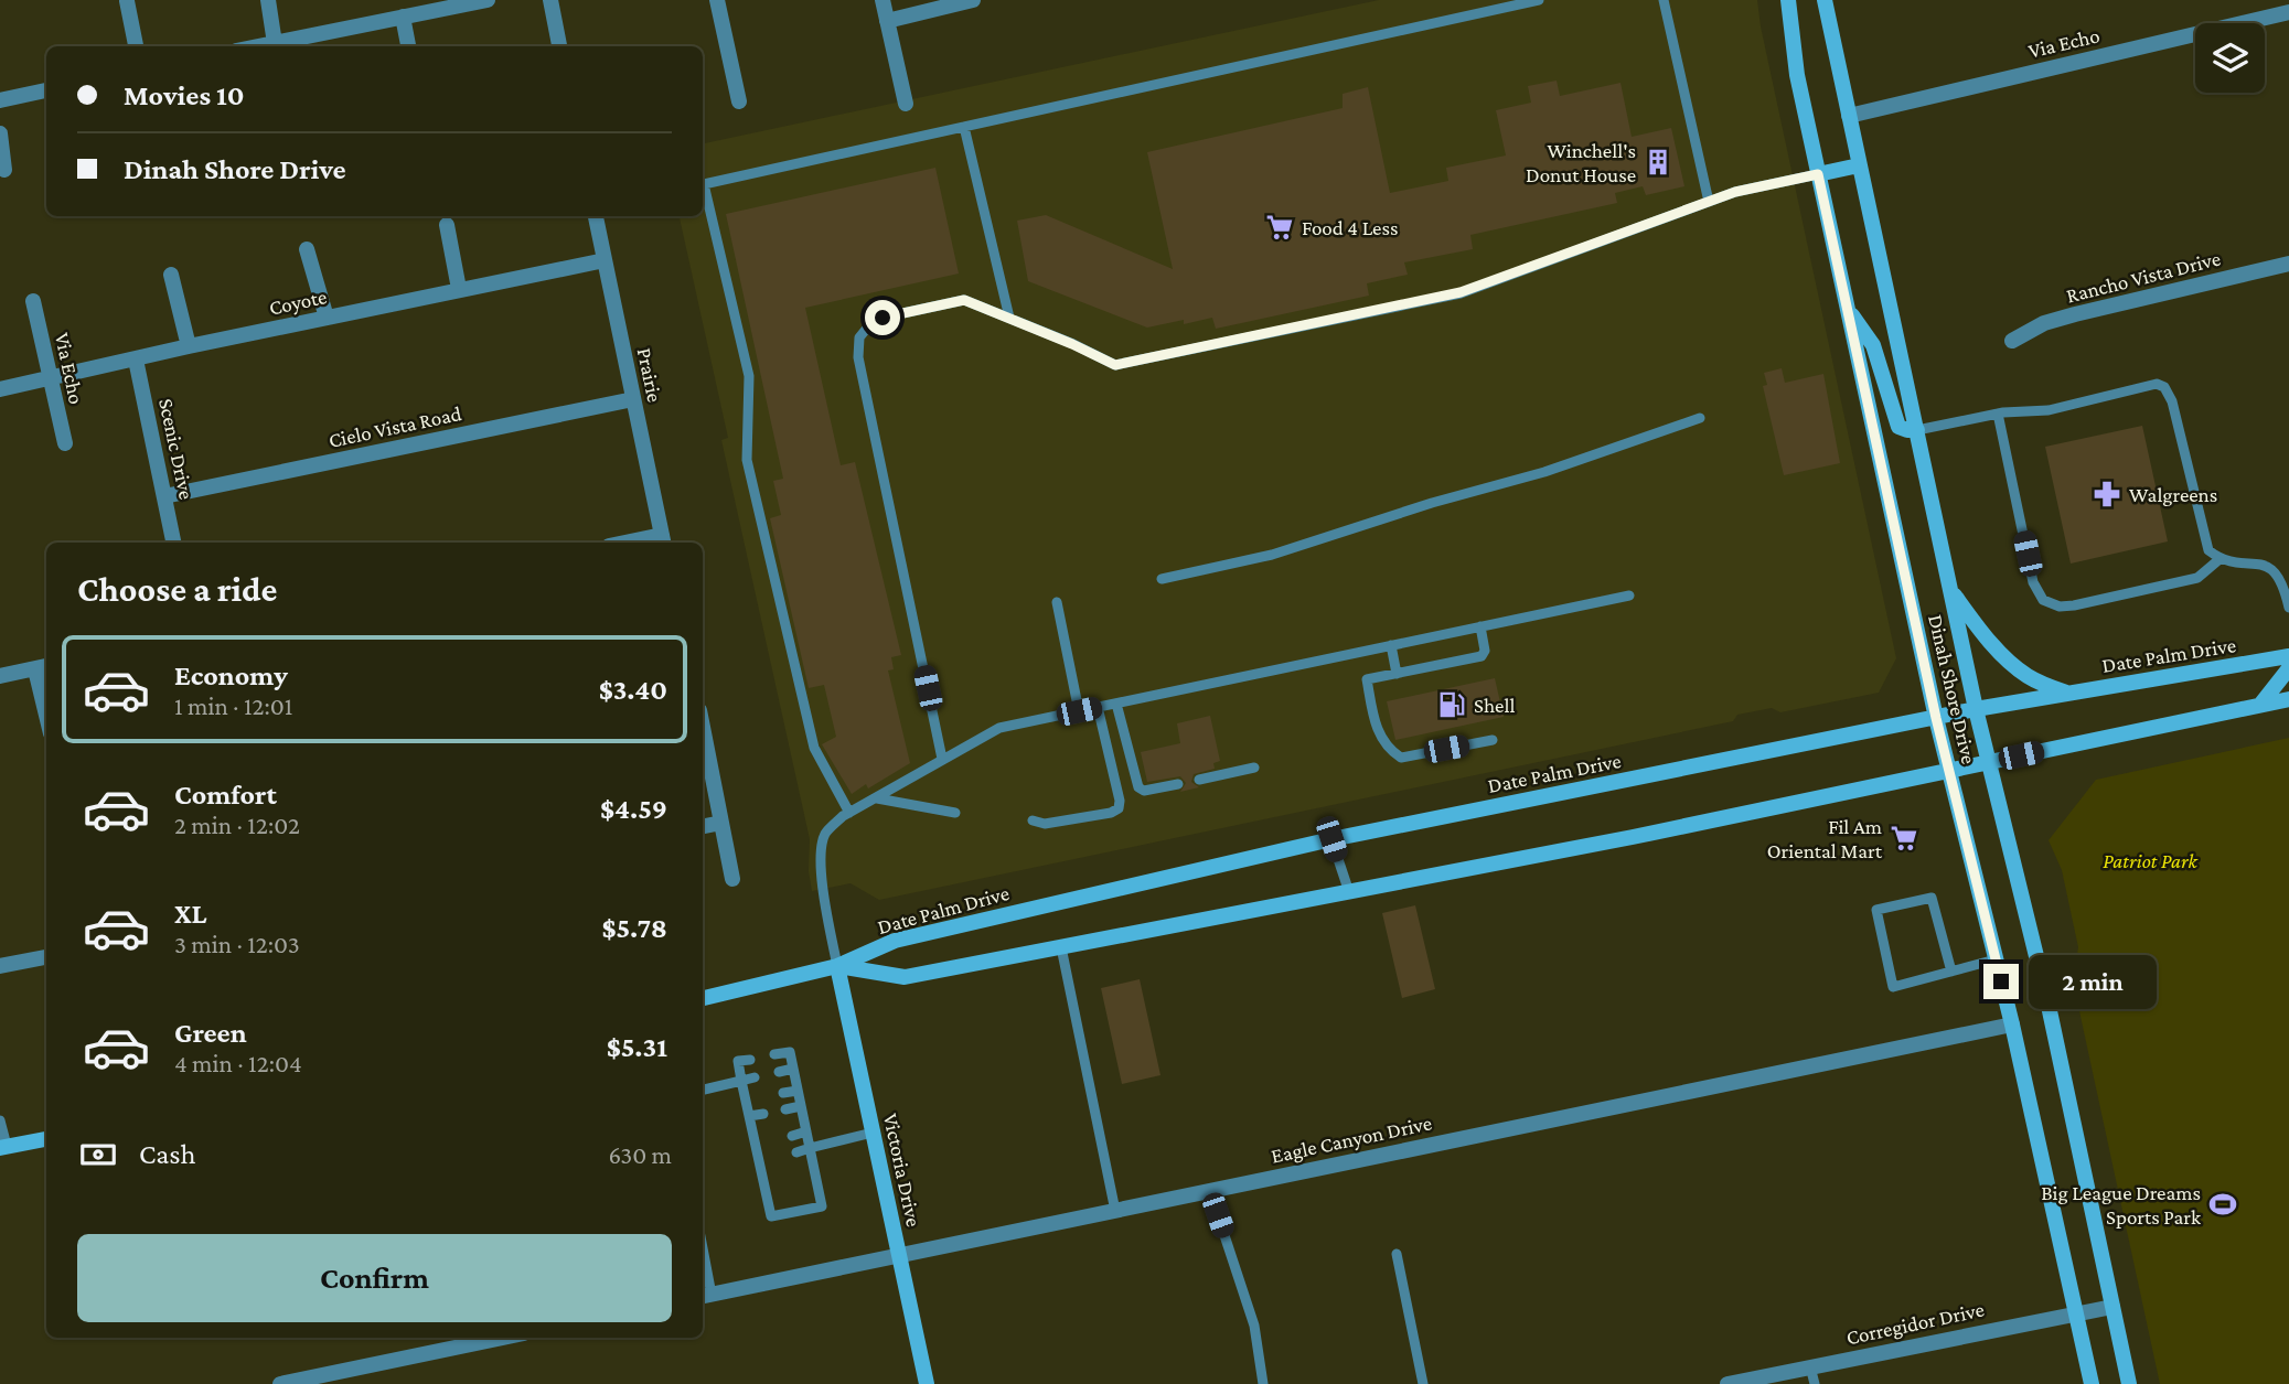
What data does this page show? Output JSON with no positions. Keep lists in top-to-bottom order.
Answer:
{
  "streets": {
    "main road": ["Date Palm Drive", "Dinah Shore Drive", "Victoria Drive"],
    "street": [
      "Via Echo",
      "Rancho Vista Drive",
      "Coyote",
      "Prairie",
      "Cielo Vista Road",
      "Scenic Drive",
      "Eagle Canyon Drive",
      "Corregidor Drive"
    ]
  },
  "crossings": [
    ["Via Echo", "Coyote"],
    ["Via Echo", "Dinah Shore Drive"],
    ["Coyote", "Prairie"],
    ["Coyote", "Scenic Drive"],
    ["Prairie", "Cielo Vista Road"],
    ["Cielo Vista Road", "Scenic Drive"],
    ["Date Palm Drive", "Dinah Shore Drive"],
    ["Date Palm Drive", "Victoria Drive"],
    ["Dinah Shore Drive", "Eagle Canyon Drive"],
    ["Dinah Shore Drive", "Corregidor Drive"],
    ["Eagle Canyon Drive", "Victoria Drive"]
  ],
  "parks": ["Patriot Park"],
  "places": {
    "building": ["Winchell's Donut House"],
    "supermarket": ["Food 4 Less", "Fil Am Oriental Mart"],
    "pharmacy": ["Walgreens"],
    "fuel station": ["Shell"],
    "sports": ["Big League Dreams Sports Park"]
  },
  "page": {
    "banner": ["Movies 10", "Dinah Shore Drive"],
    "heading": "Choose a ride",
    "list": [
      {
        "name": "Economy",
        "note": "1 min · 12:01",
        "value": "$3.40"
      },
      {
        "name": "Comfort",
        "note": "2 min · 12:02",
        "value": "$4.59"
      },
      {
        "name": "XL",
        "note": "3 min · 12:03",
        "value": "$5.78"
      },
      {
        "name": "Green",
        "note": "4 min · 12:04",
        "value": "$5.31"
      }
    ],
    "bubble": "2 min",
    "pay": ["Cash", "630 m"],
    "buttons": "Confirm"
  }
}
